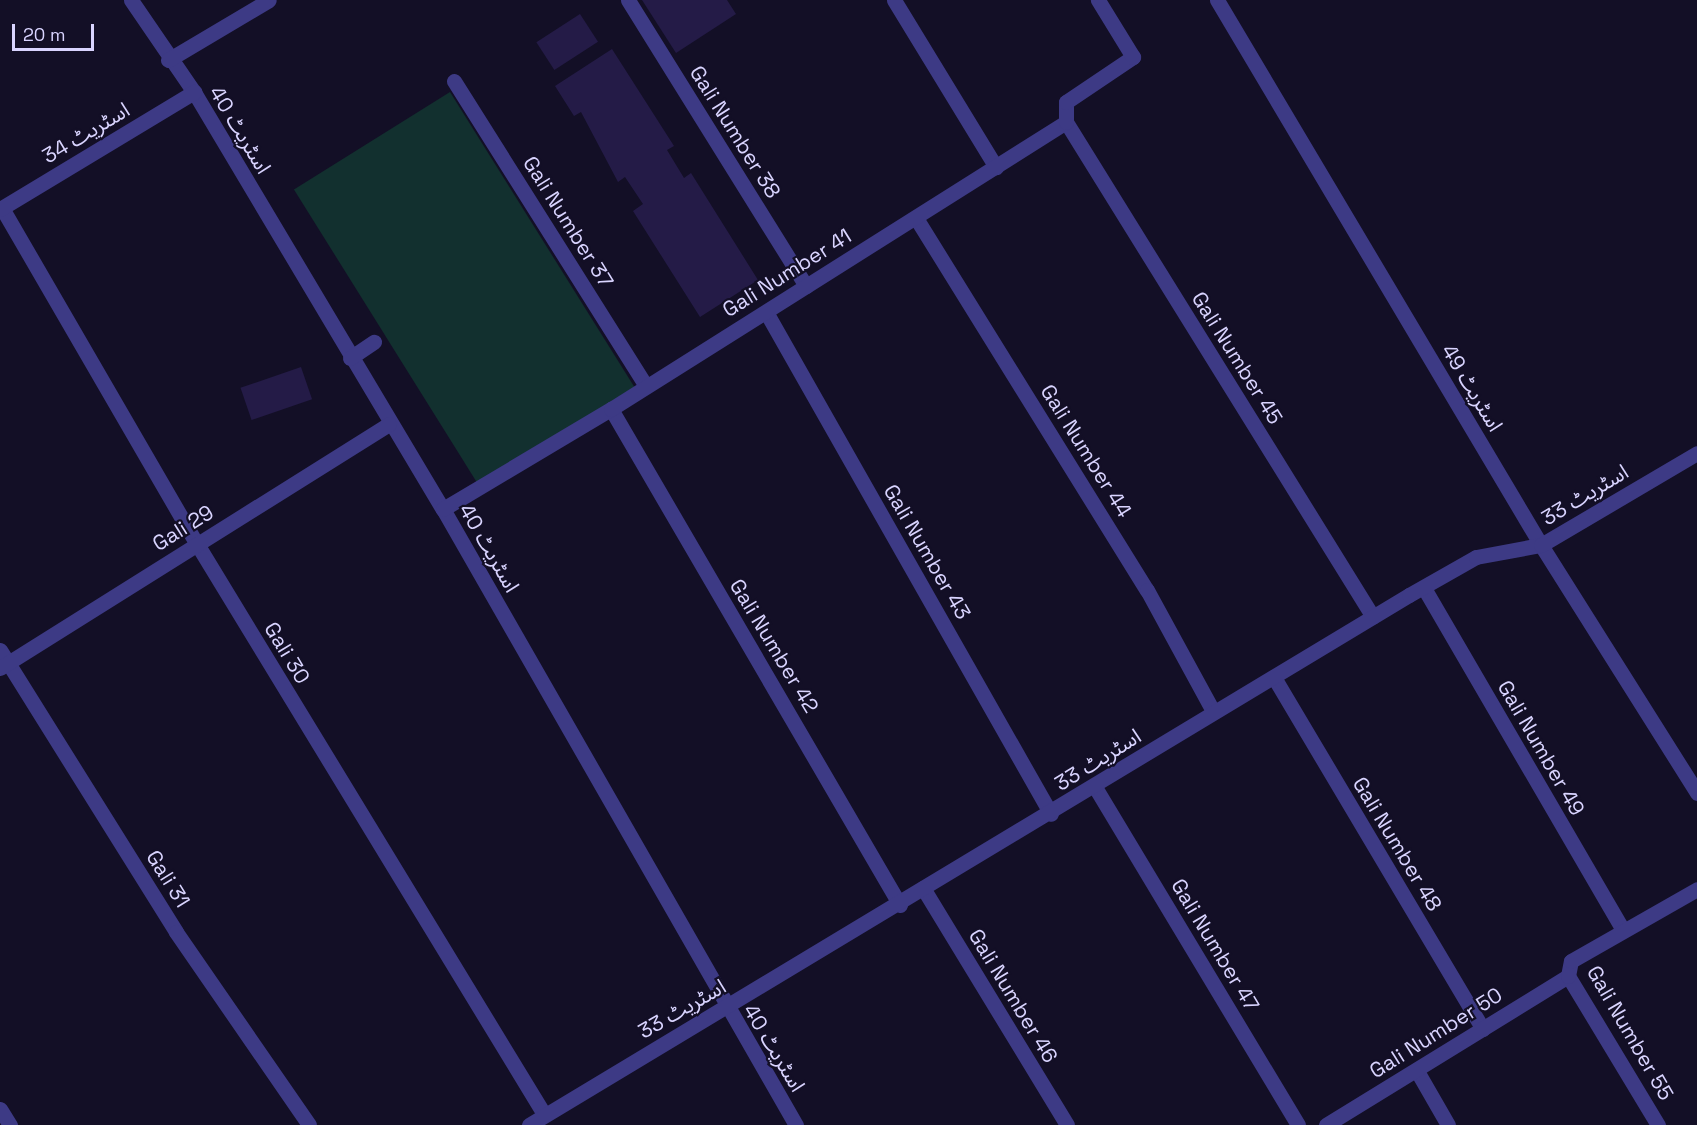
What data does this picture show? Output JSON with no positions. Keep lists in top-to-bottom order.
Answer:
{
  "streets": {
    "street": [
      "اسٹریٹ 40",
      "Gali Number 38",
      "اسٹریٹ 34",
      "Gali Number 37",
      "Gali Number 41",
      "Gali Number 45",
      "اسٹریٹ 49",
      "Gali Number 44",
      "اسٹریٹ 33",
      "Gali 29",
      "Gali Number 43",
      "Gali Number 42",
      "Gali 30",
      "Gali Number 49",
      "Gali Number 48",
      "Gali 31",
      "Gali Number 47",
      "Gali Number 46",
      "Gali Number 50",
      "Gali Number 55"
    ]
  },
  "crossings": [
    ["اسٹریٹ 40", "اسٹریٹ 34"],
    ["اسٹریٹ 40", "Gali Number 41"],
    ["اسٹریٹ 40", "اسٹریٹ 33"],
    ["اسٹریٹ 40", "Gali 29"],
    ["Gali Number 38", "Gali Number 41"],
    ["اسٹریٹ 34", "Gali 30"],
    ["Gali Number 37", "Gali Number 41"],
    ["Gali Number 41", "Gali Number 45"],
    ["Gali Number 41", "Gali Number 44"],
    ["Gali Number 41", "Gali Number 43"],
    ["Gali Number 41", "Gali Number 42"],
    ["Gali Number 45", "اسٹریٹ 33"],
    ["اسٹریٹ 49", "اسٹریٹ 33"],
    ["Gali Number 44", "اسٹریٹ 33"],
    ["اسٹریٹ 33", "Gali Number 43"],
    ["اسٹریٹ 33", "Gali Number 42"],
    ["اسٹریٹ 33", "Gali 30"],
    ["اسٹریٹ 33", "Gali Number 49"],
    ["اسٹریٹ 33", "Gali Number 48"],
    ["اسٹریٹ 33", "Gali Number 47"],
    ["اسٹریٹ 33", "Gali Number 46"],
    ["Gali 29", "Gali 30"],
    ["Gali 29", "Gali 31"],
    ["Gali Number 49", "Gali Number 50"],
    ["Gali Number 48", "Gali Number 50"],
    ["Gali Number 50", "Gali Number 55"]
  ],
  "scale_bar": "20 m"
}
